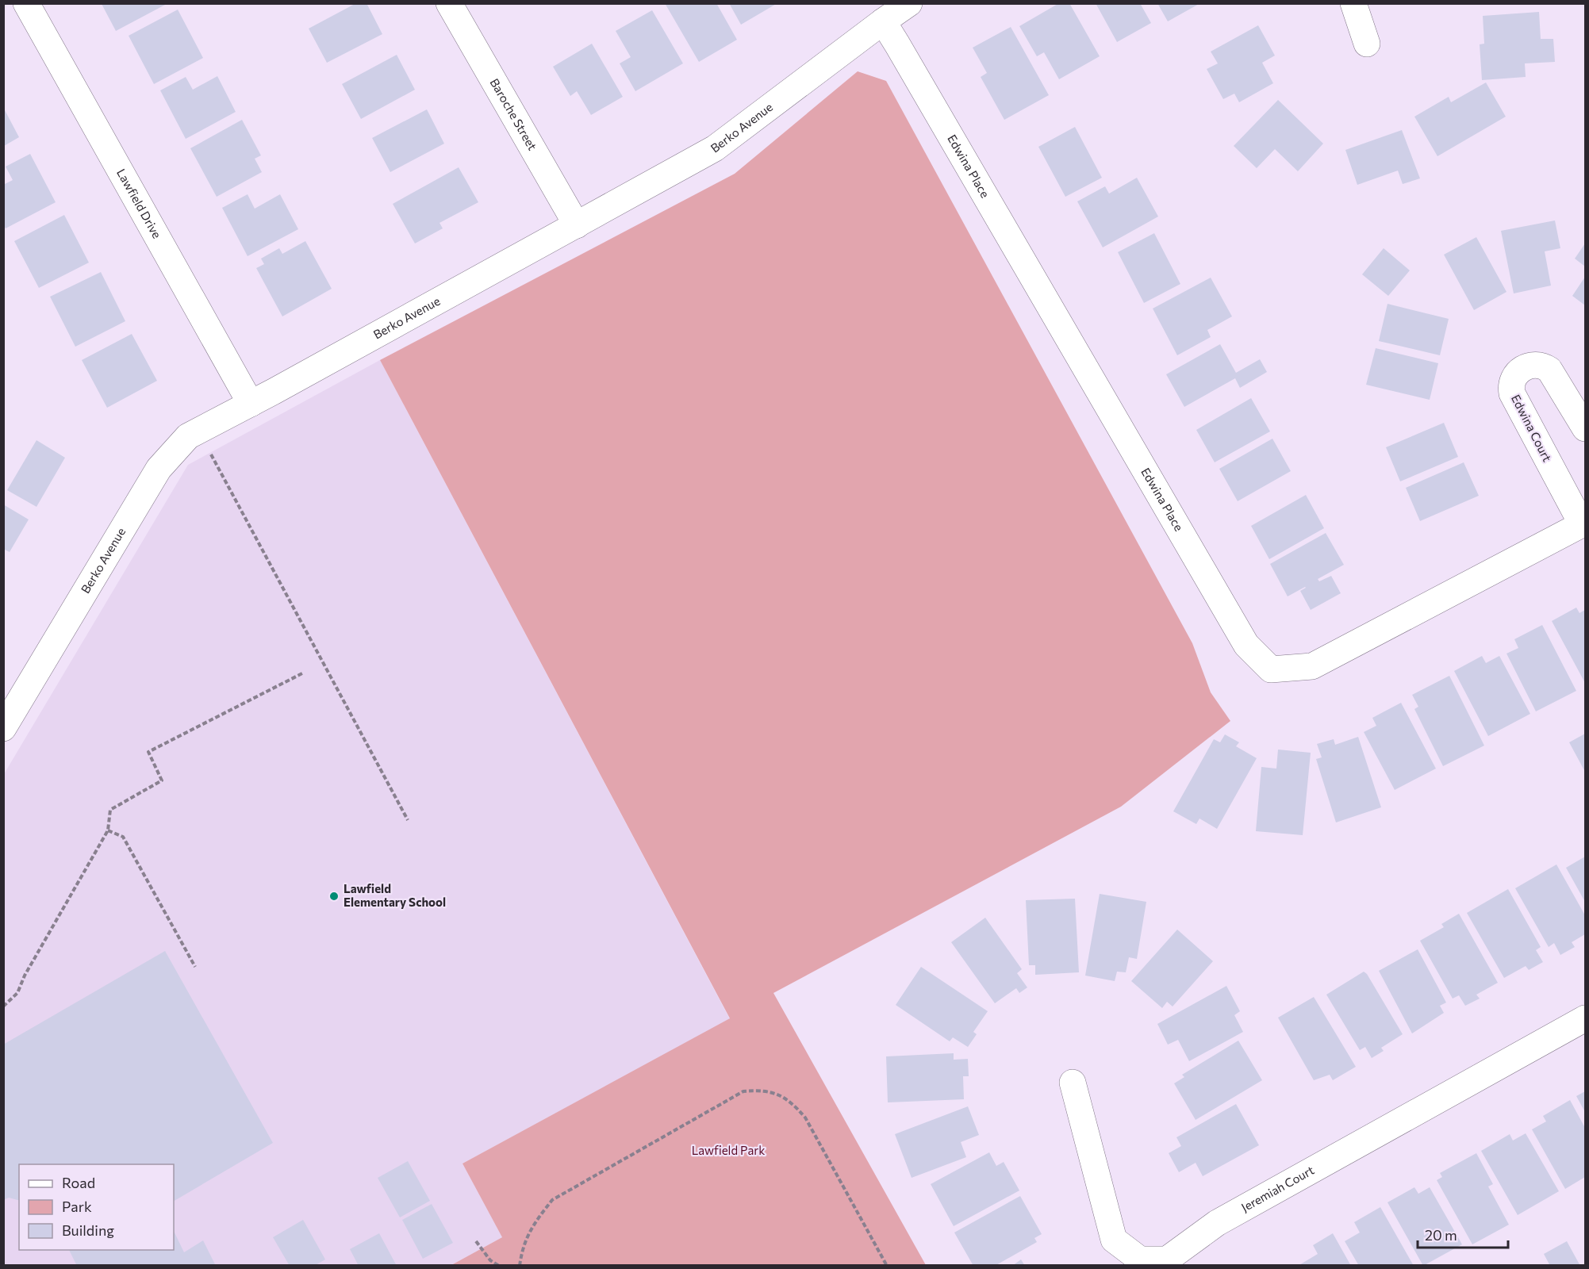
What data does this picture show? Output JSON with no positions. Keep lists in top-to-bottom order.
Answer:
{
  "streets": {
    "street": [
      "Baroche Street",
      "Berko Avenue",
      "Edwina Place",
      "Lawfield Drive",
      "Edwina Court",
      "Jeremiah Court"
    ]
  },
  "crossings": [
    ["Baroche Street", "Berko Avenue"],
    ["Berko Avenue", "Edwina Place"],
    ["Berko Avenue", "Lawfield Drive"],
    ["Edwina Place", "Edwina Court"]
  ],
  "parks": ["Lawfield Park"],
  "places": ["Lawfield Elementary School"],
  "legend": ["Road", "Park", "Building"],
  "scale_bar": "20 m"
}
